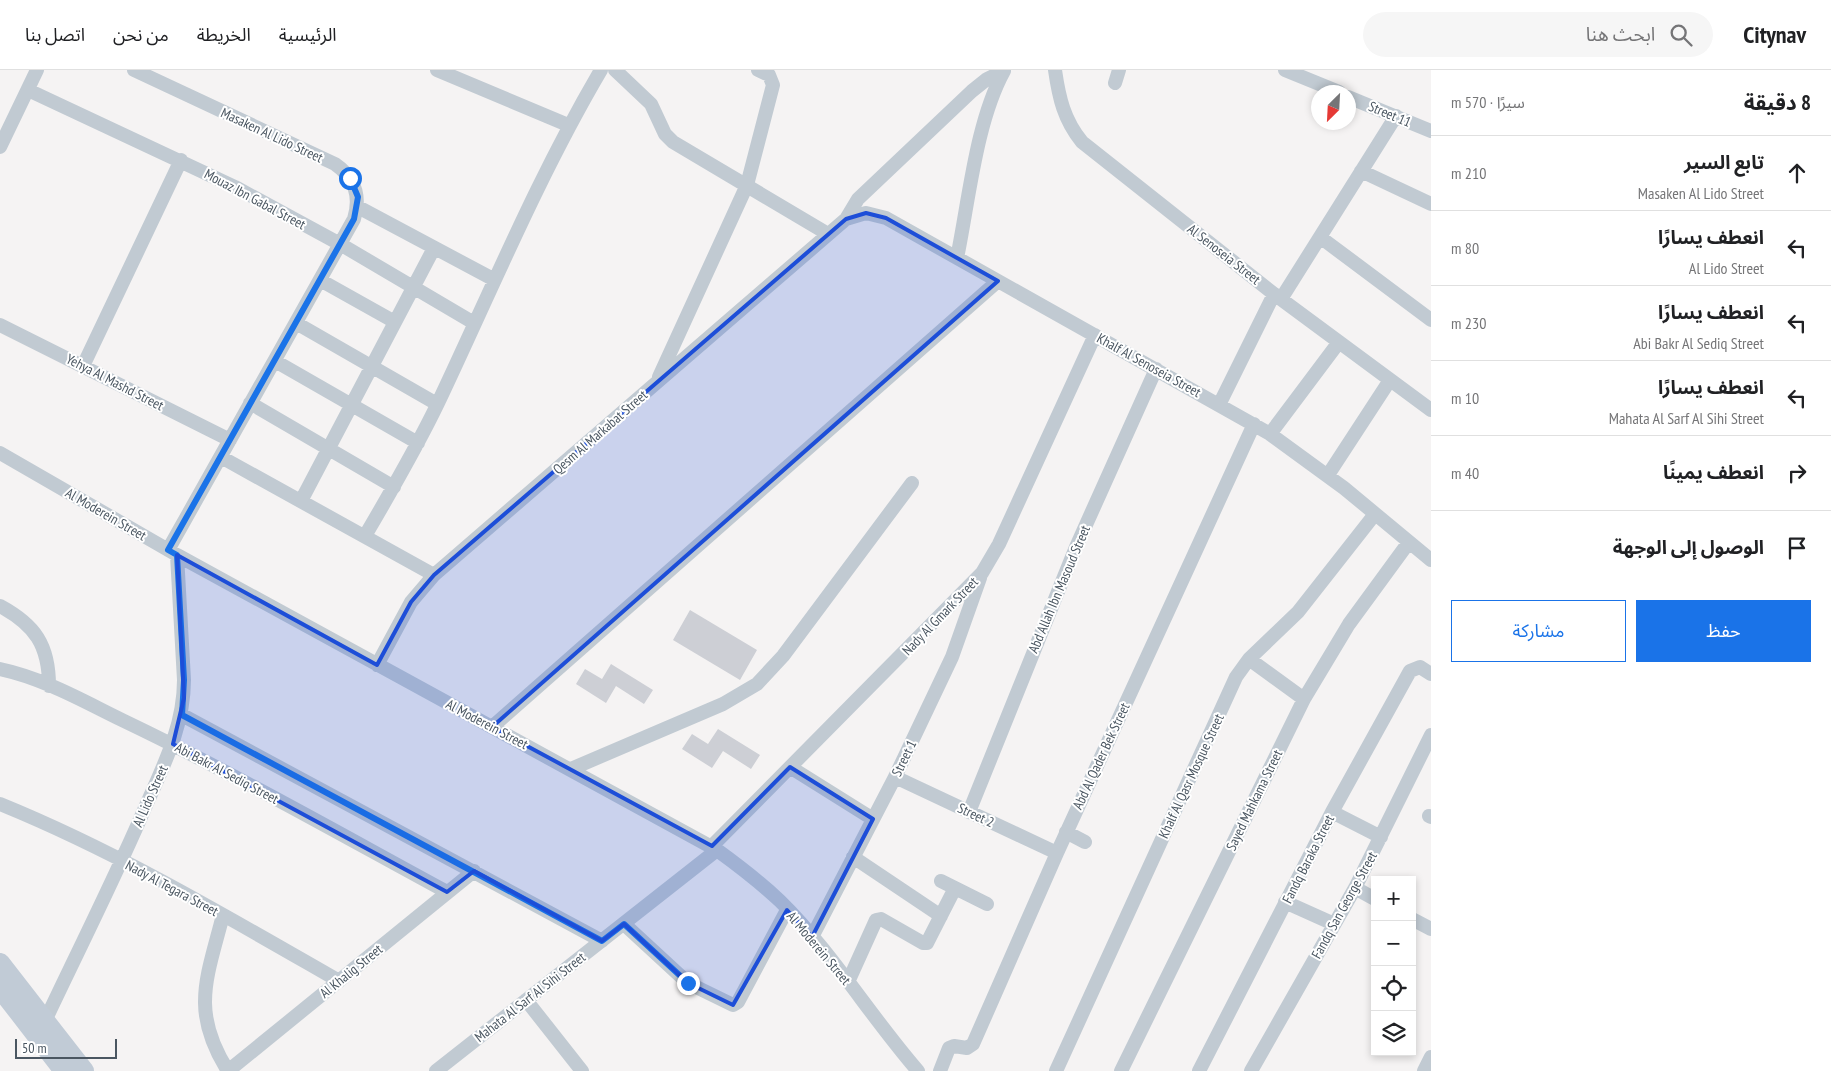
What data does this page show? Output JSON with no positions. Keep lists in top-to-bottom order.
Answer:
{
  "streets": {
    "street": [
      "Street 11",
      "Masaken Al Lido Street",
      "Mouaz Ibn Gabal Street",
      "Al Senoseia Street",
      "Khalf Al Senoseia Street",
      "Yehya Al Mashd Street",
      "Qesm Al Markabat Street",
      "Al Moderein Street",
      "Abd Allah Ibn Masoud Street",
      "Nady Al Gmark Street",
      "Abd Al Qader Bek Street",
      "Street 1",
      "Abi Bakr Al Sediq Street",
      "Khalf Al Qasr Mosque Street",
      "Al Lido Street",
      "Sayed Mahkama Street",
      "Street 2",
      "Fandq Baraka Street",
      "Nady Al Tegara Street",
      "Fandq San George Street",
      "Al Khalig Street",
      "Mahata Al Sarf Al Sihi Street"
    ]
  },
  "crossings": [
    ["Khalf Al Senoseia Street", "Qesm Al Markabat Street"],
    ["Khalf Al Senoseia Street", "Abd Allah Ibn Masoud Street"],
    ["Khalf Al Senoseia Street", "Nady Al Gmark Street"],
    ["Khalf Al Senoseia Street", "Abd Al Qader Bek Street"],
    ["Khalf Al Senoseia Street", "Khalf Al Qasr Mosque Street"],
    ["Khalf Al Senoseia Street", "Sayed Mahkama Street"],
    ["Qesm Al Markabat Street", "Al Moderein Street"],
    ["Al Moderein Street", "Nady Al Gmark Street"],
    ["Al Moderein Street", "Street 1"],
    ["Al Moderein Street", "Al Lido Street"],
    ["Al Moderein Street", "Mahata Al Sarf Al Sihi Street"],
    ["Abd Allah Ibn Masoud Street", "Street 2"],
    ["Nady Al Gmark Street", "Street 1"],
    ["Nady Al Gmark Street", "Mahata Al Sarf Al Sihi Street"],
    ["Abd Al Qader Bek Street", "Street 2"],
    ["Street 1", "Street 2"],
    ["Abi Bakr Al Sediq Street", "Al Lido Street"],
    ["Abi Bakr Al Sediq Street", "Al Khalig Street"],
    ["Al Lido Street", "Nady Al Tegara Street"],
    ["Nady Al Tegara Street", "Al Khalig Street"]
  ],
  "scale_bar": "50 m",
  "north": "bottom left",
  "page": {
    "header": "Citynav",
    "search": "ابحث هنا",
    "nav": [
      "الرئيسية",
      "الخريطة",
      "من نحن",
      "اتصل بنا"
    ],
    "heading": ["8 دقيقة", "سيرًا · 570 m"],
    "list": [
      ["تابع السير", "Masaken Al Lido Street", "210 m"],
      ["انعطف يسارًا", "Al Lido Street", "80 m"],
      ["انعطف يسارًا", "Abi Bakr Al Sediq Street", "230 m"],
      ["انعطف يسارًا", "Mahata Al Sarf Al Sihi Street", "10 m"],
      ["انعطف يمينًا", "40 m"],
      "الوصول إلى الوجهة"
    ],
    "buttons": ["حفظ", "مشاركة"],
    "map_buttons": ["+", "−"],
    "scale": "50 m"
  }
}
